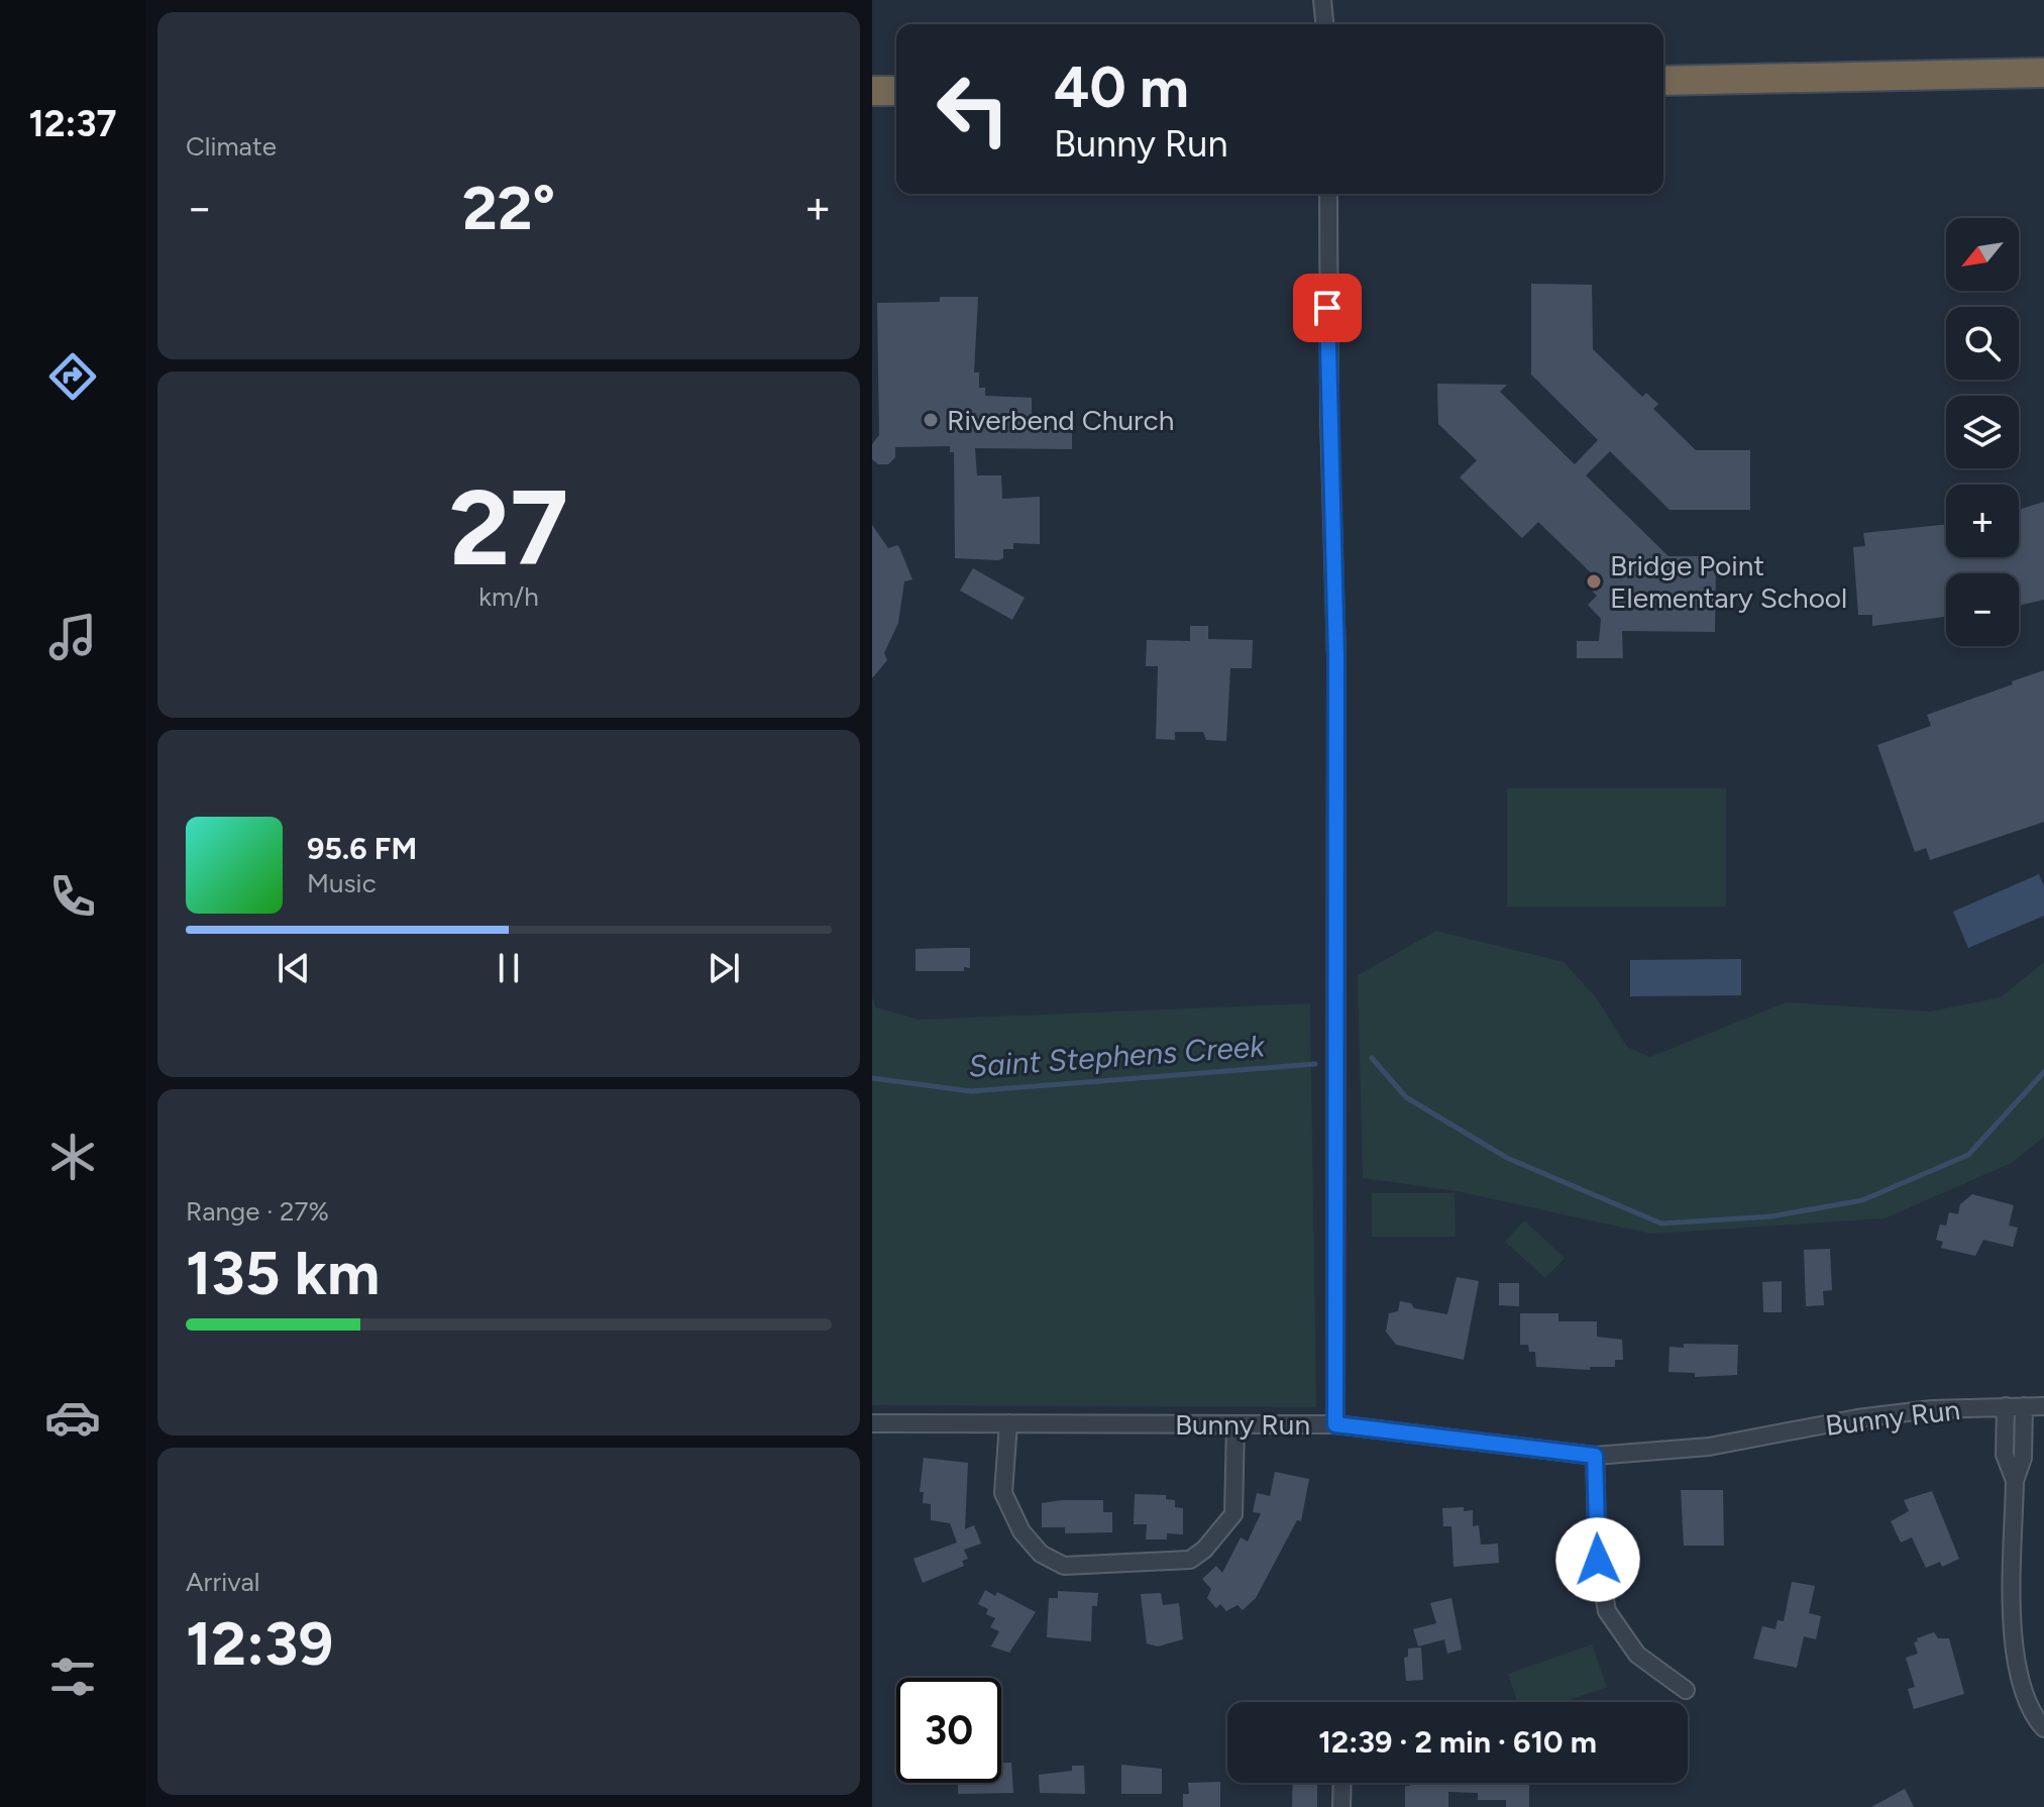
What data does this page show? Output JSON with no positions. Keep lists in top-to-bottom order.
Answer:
{
  "streets": {
    "street": ["Bunny Run"]
  },
  "water": ["Saint Stephens Creek"],
  "places": ["Riverbend Church", "Bridge Point Elementary School"],
  "north": "bottom left",
  "page": {
    "tabs": "12:37",
    "tile": [
      "Climate",
      ["27", "km/h"],
      ["Range · 27%", "135 km"],
      ["Arrival", "12:39"]
    ],
    "turn": ["40 m", "Bunny Run"],
    "heat": ["−", "22°", "+"],
    "map_buttons": ["+", "−"],
    "song": ["95.6 FM", "Music"],
    "limit": "30",
    "trip": "12:39 · 2 min · 610 m"
  }
}
